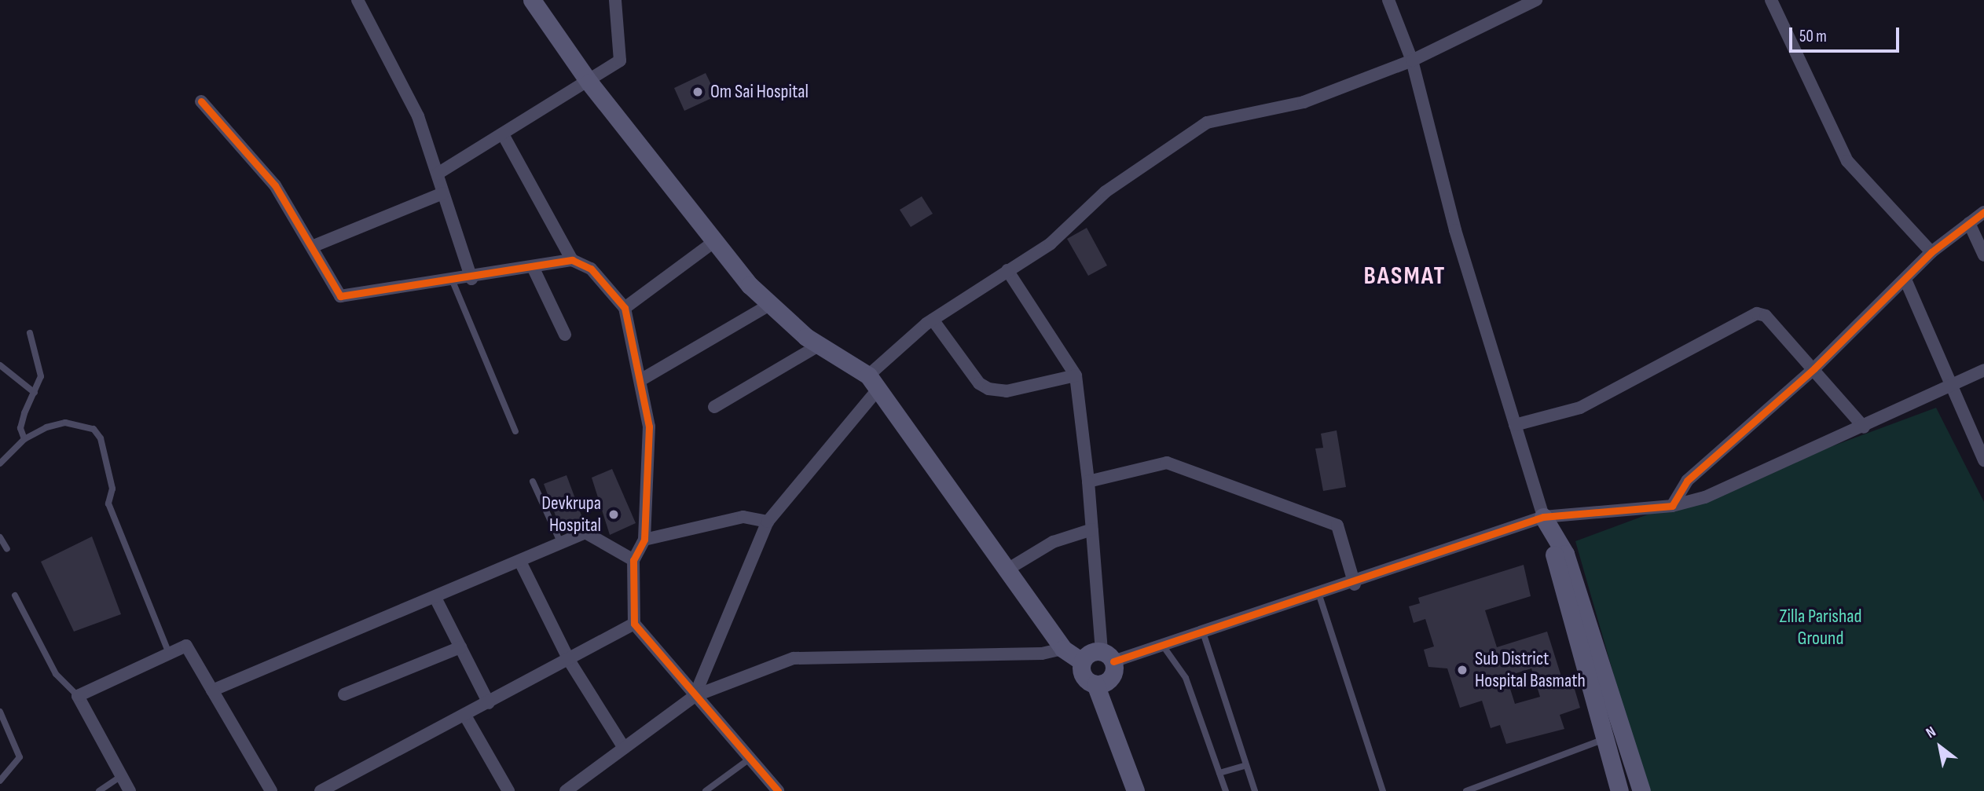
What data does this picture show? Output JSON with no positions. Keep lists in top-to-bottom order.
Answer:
{
  "districts": ["BASMAT"],
  "parks": ["Zilla Parishad Ground"],
  "places": ["Om Sai Hospital", "Devkrupa Hospital", "Sub District Hospital Basmath"],
  "scale_bar": "50 m",
  "north": "top left"
}
